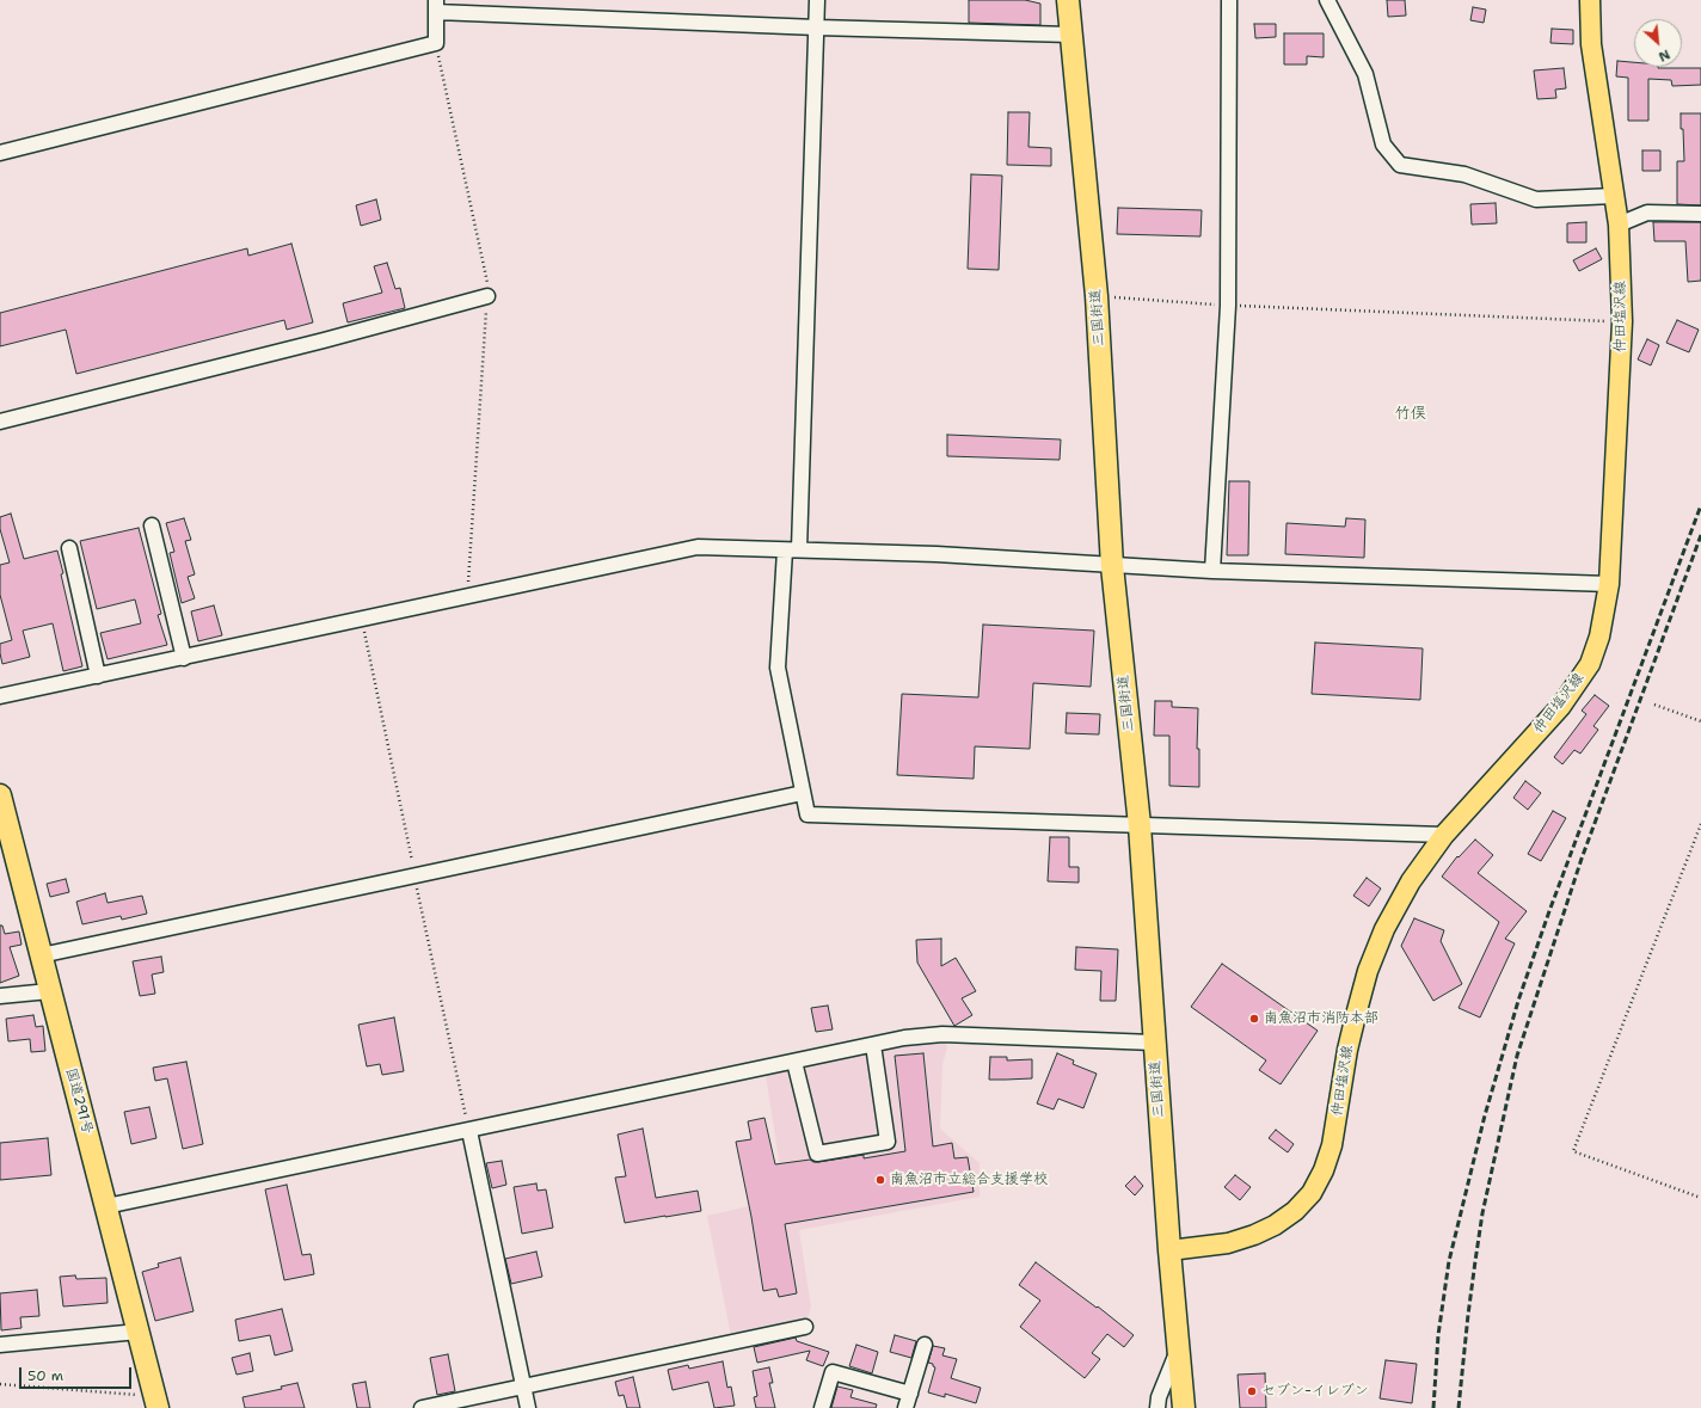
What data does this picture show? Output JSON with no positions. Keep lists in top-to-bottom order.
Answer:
{
  "streets": {
    "highway": ["三国街道", "国道291号"],
    "main road": ["仲田塩沢線"]
  },
  "crossings": [
    ["仲田塩沢線", "三国街道"]
  ],
  "districts": ["竹俣"],
  "places": ["南魚沼市消防本部", "南魚沼市立総合支援学校", "セブン-イレブン"],
  "scale_bar": "50 m",
  "north": "bottom right"
}
